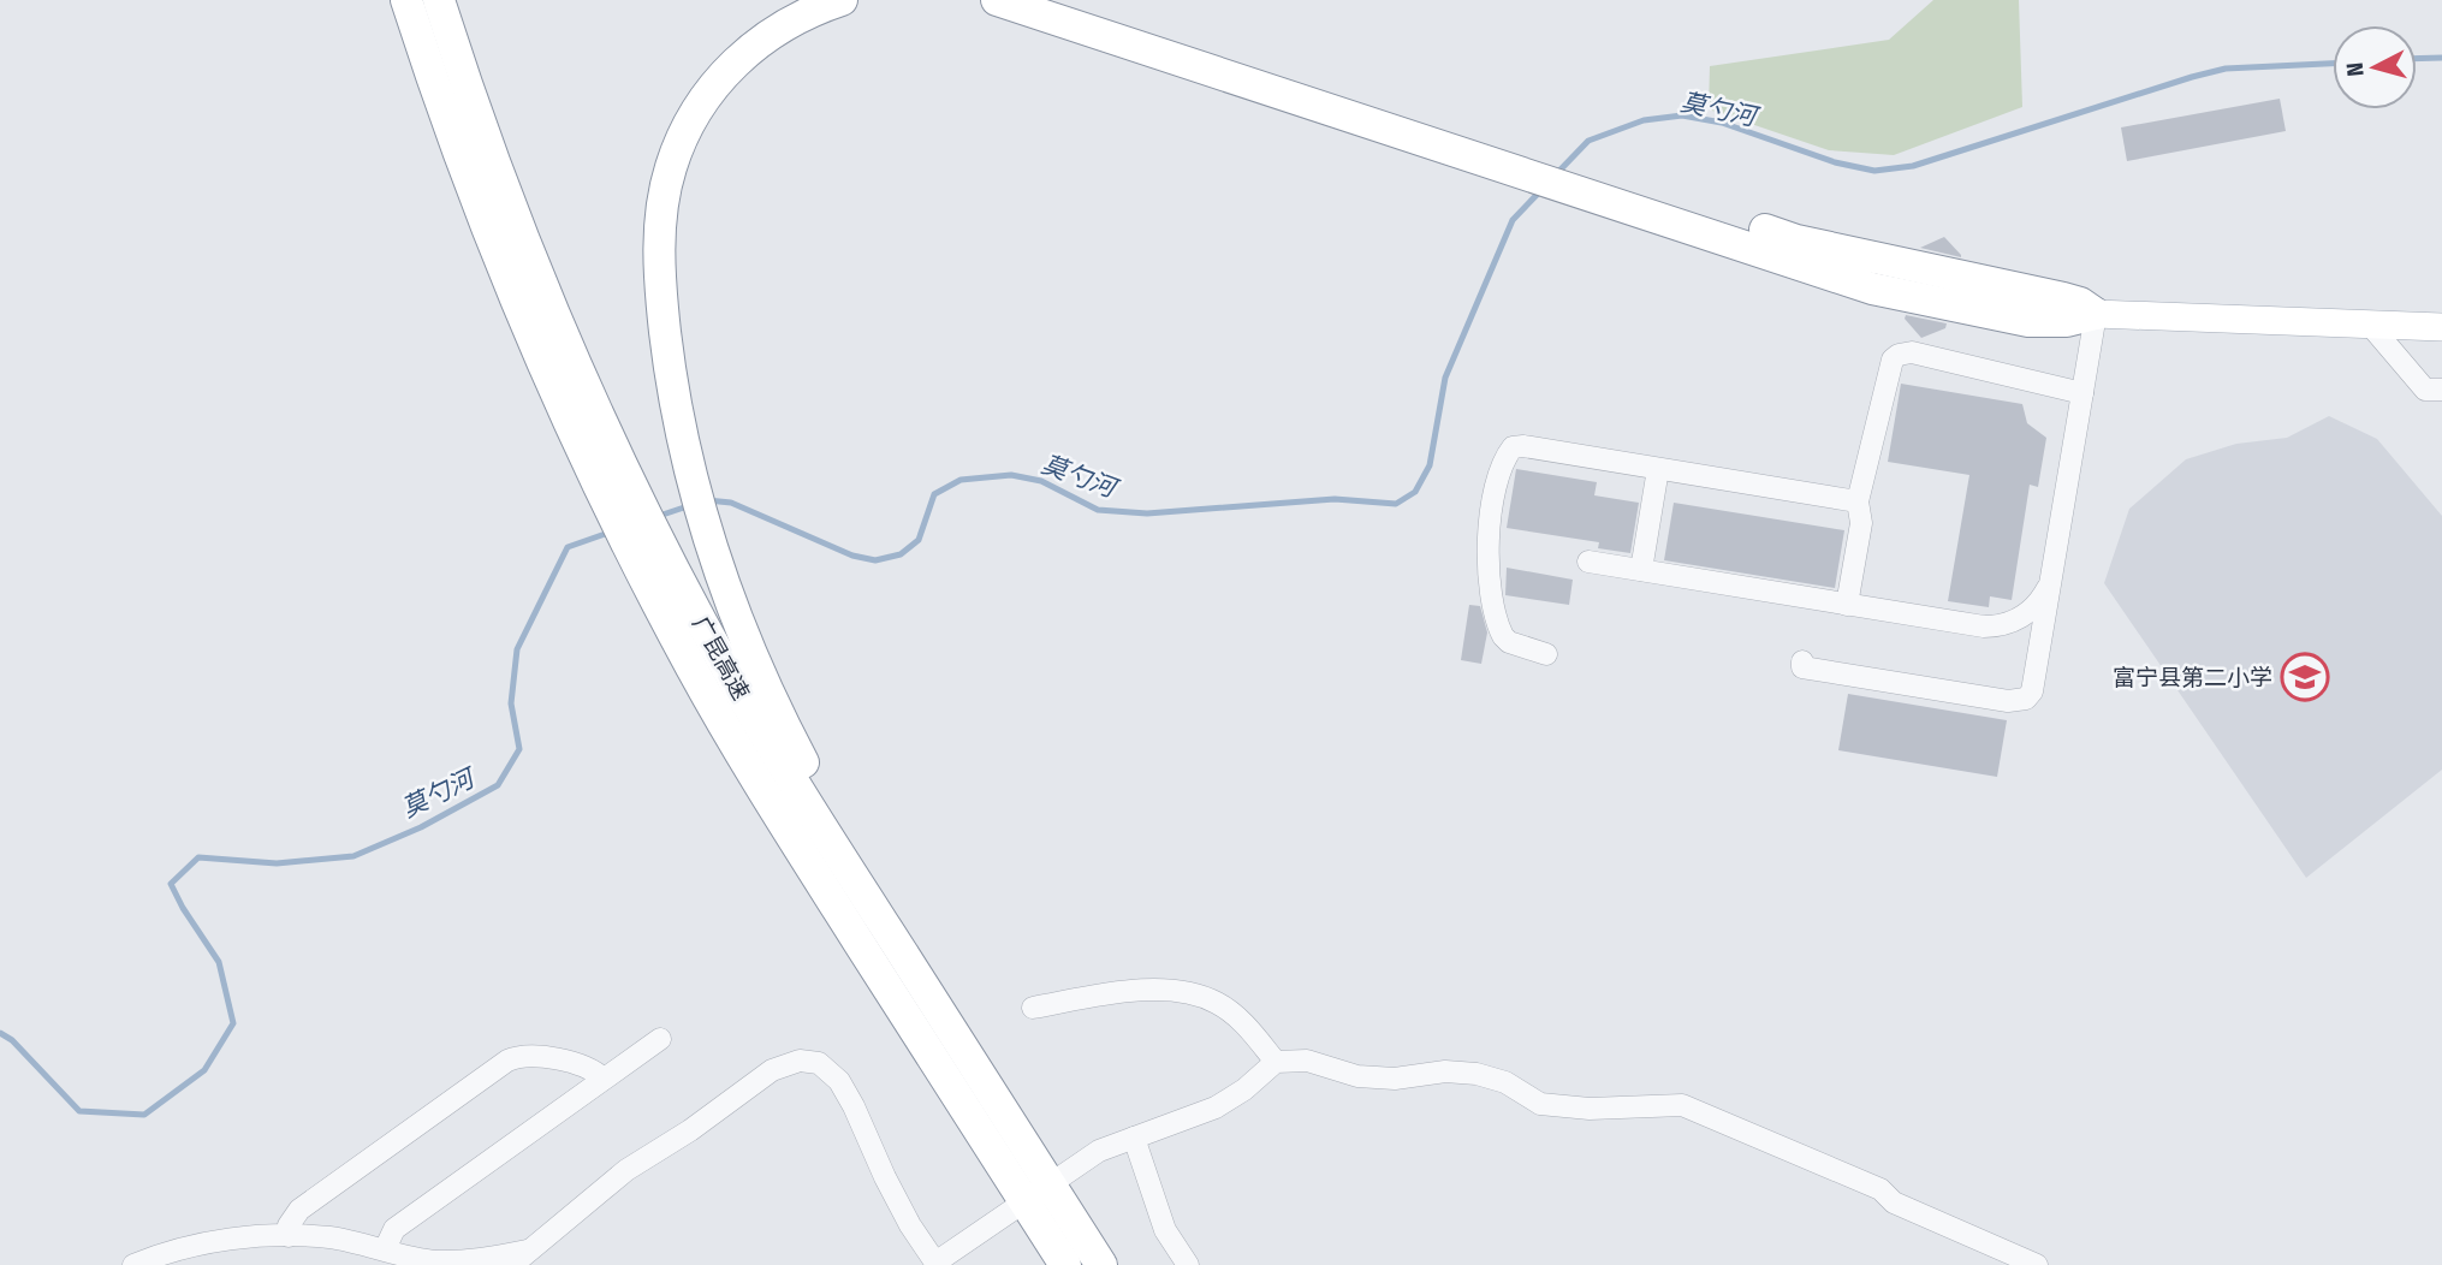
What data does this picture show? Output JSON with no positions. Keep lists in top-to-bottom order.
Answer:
{
  "streets": {
    "highway": ["广昆高速"]
  },
  "water": ["莫勺河"],
  "places": {
    "school or university": ["富宁县第二小学"]
  },
  "north": "left"
}
